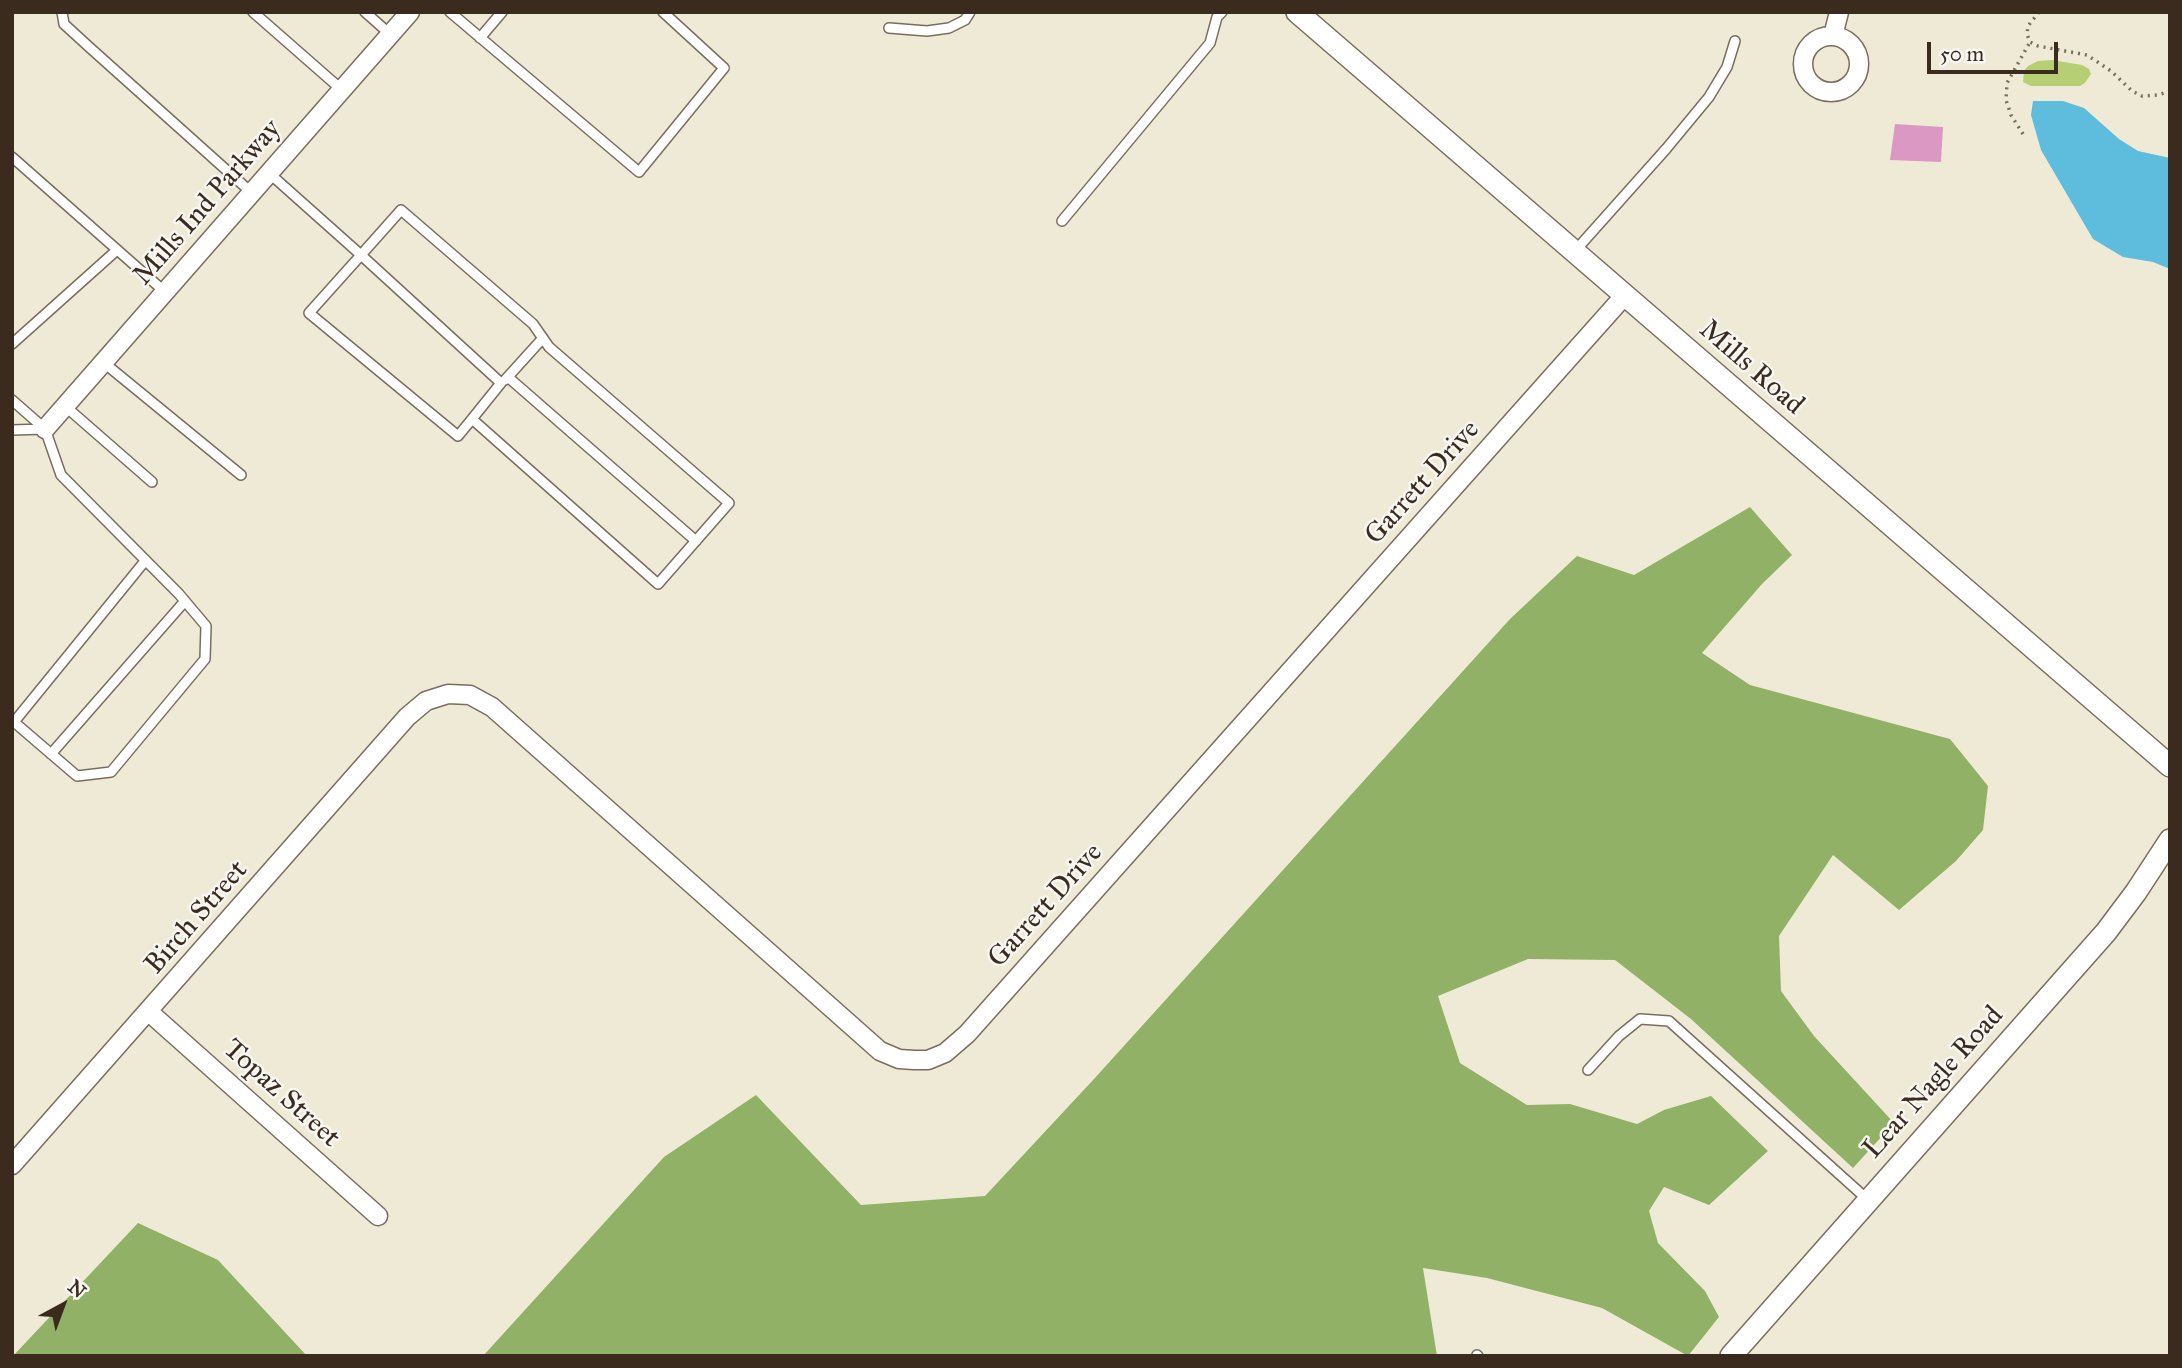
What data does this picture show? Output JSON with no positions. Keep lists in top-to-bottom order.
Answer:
{
  "streets": {
    "street": [
      "Mills Ind Parkway",
      "Mills Road",
      "Garrett Drive",
      "Birch Street",
      "Lear Nagle Road",
      "Topaz Street"
    ]
  },
  "crossings": [
    ["Mills Road", "Garrett Drive"],
    ["Garrett Drive", "Birch Street"],
    ["Birch Street", "Topaz Street"]
  ],
  "scale_bar": "50 m",
  "north": "top right"
}
